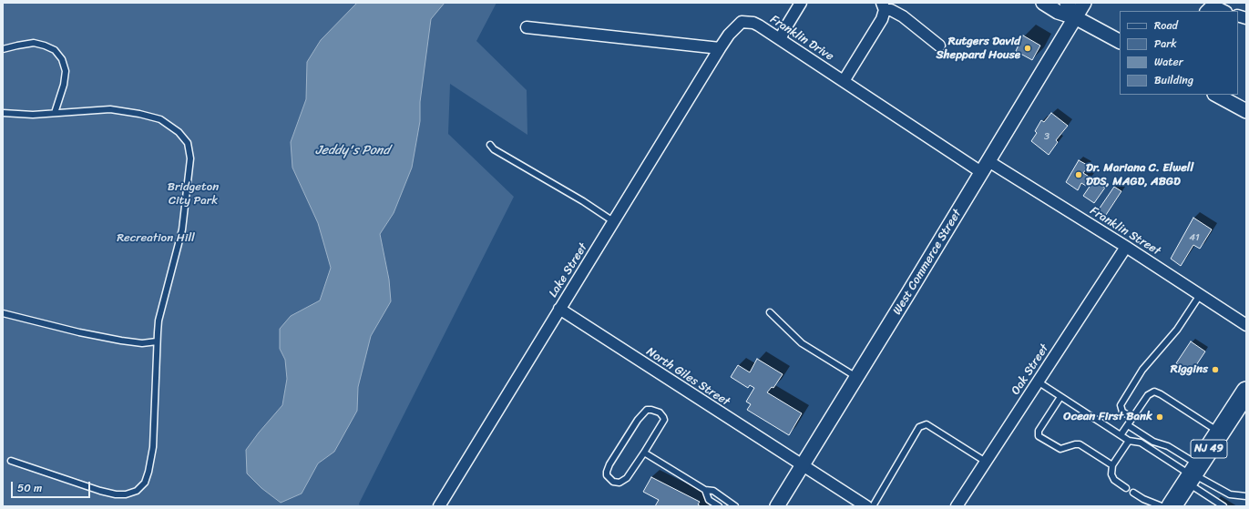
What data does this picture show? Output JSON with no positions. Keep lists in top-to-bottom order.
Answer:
{
  "streets": {
    "highway": ["NJ 49"],
    "street": [
      "Franklin Drive",
      "Franklin Street",
      "West Commerce Street",
      "Lake Street",
      "Oak Street",
      "North Giles Street"
    ]
  },
  "crossings": [
    ["Franklin Drive", "Franklin Street"],
    ["Franklin Drive", "West Commerce Street"],
    ["Franklin Drive", "Lake Street"],
    ["Franklin Street", "West Commerce Street"],
    ["Franklin Street", "Oak Street"],
    ["West Commerce Street", "North Giles Street"],
    ["Lake Street", "North Giles Street"]
  ],
  "water": ["Jeddy's Pond"],
  "parks": ["Bridgeton City Park", "Recreation Hill"],
  "places": [
    "Rutgers David Sheppard House",
    "Dr. Mariana C. Elwell DDS, MAGD, ABGD",
    "Riggins",
    "Ocean First Bank"
  ],
  "house_numbers": ["3", "41"],
  "legend": [
    "Road",
    "Park",
    "Water",
    "Building"
  ],
  "scale_bar": "50 m"
}
